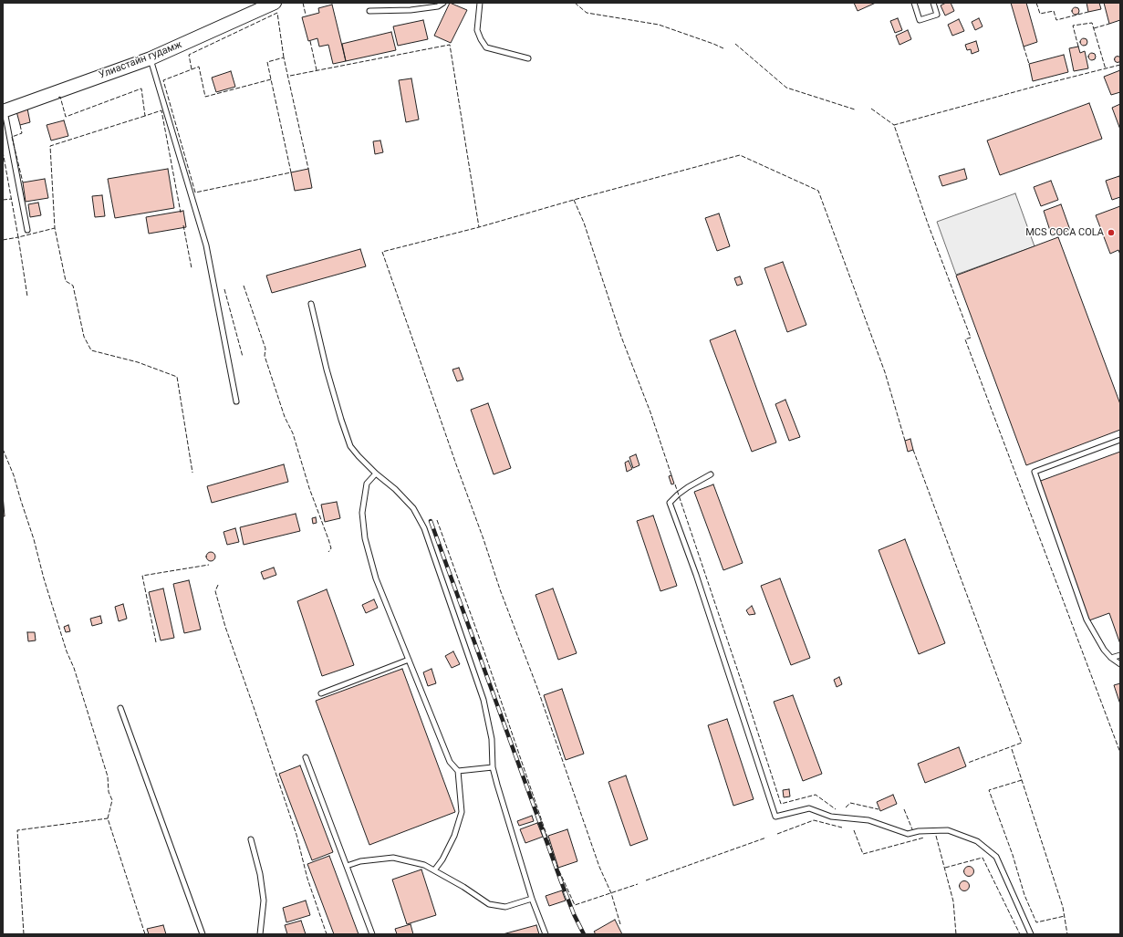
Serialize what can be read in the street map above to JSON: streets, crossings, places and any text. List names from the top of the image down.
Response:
{
  "streets": {
    "main road": ["Улиастайн гудамж"]
  },
  "places": ["MCS COCA COLA"]
}
